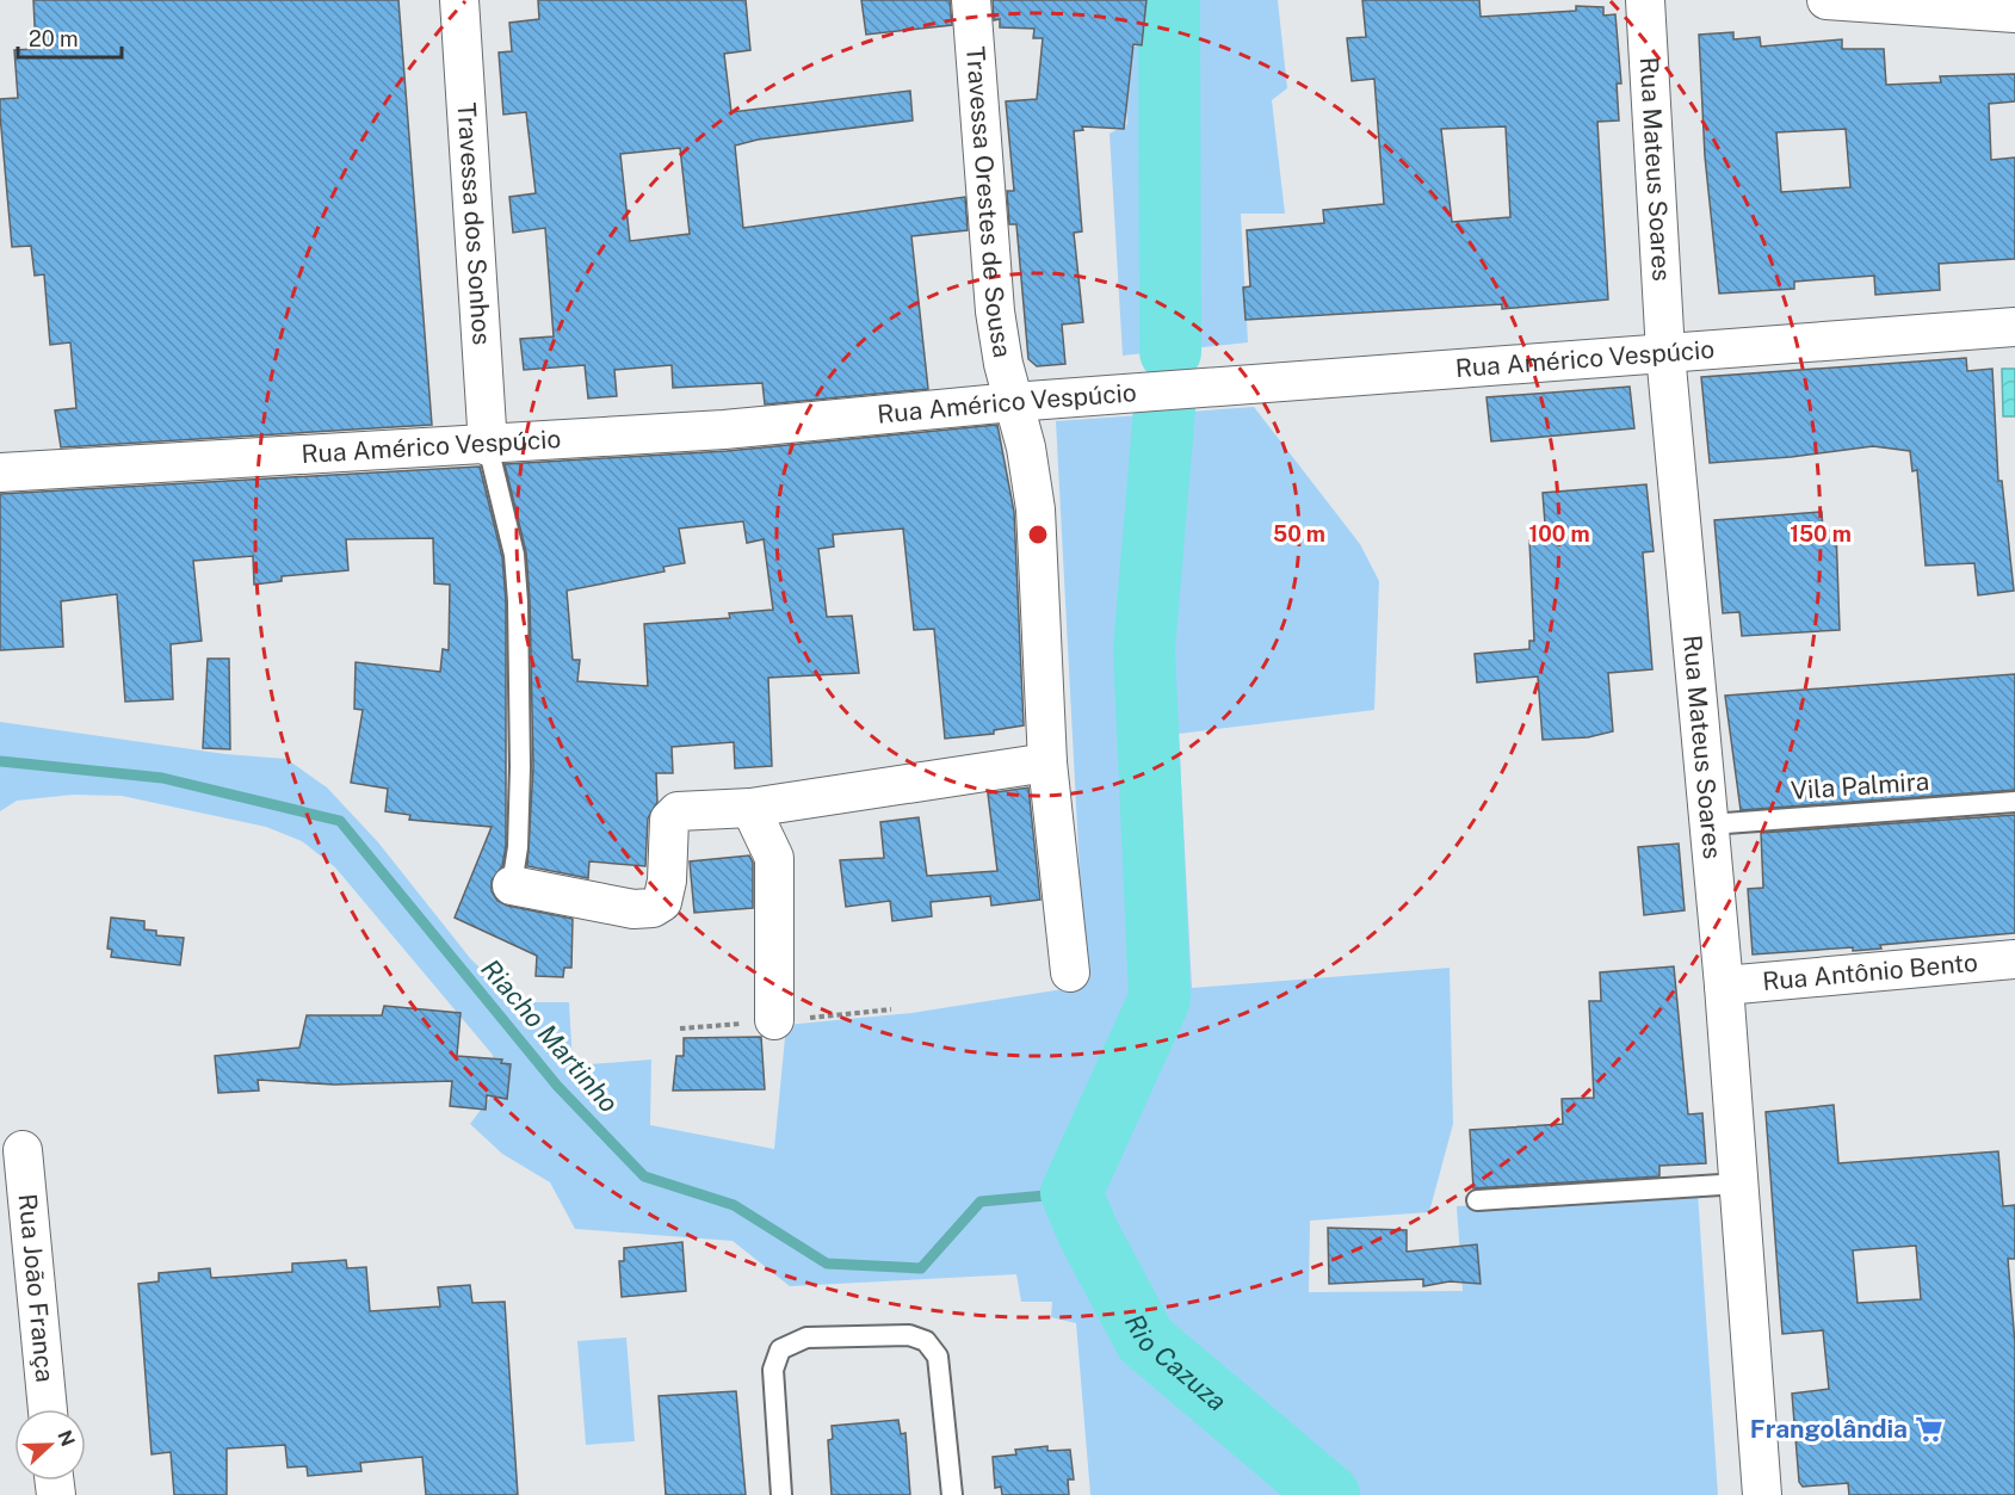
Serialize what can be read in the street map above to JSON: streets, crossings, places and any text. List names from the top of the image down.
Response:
{
  "streets": {
    "street": [
      "Rua Mateus Soares",
      "Travessa Orestes de Sousa",
      "Travessa dos Sonhos",
      "Rua Américo Vespúcio",
      "Rua Antônio Bento",
      "Rua João França"
    ],
    "lane": ["Vila Palmira"]
  },
  "crossings": [
    ["Rua Mateus Soares", "Rua Américo Vespúcio"],
    ["Rua Mateus Soares", "Vila Palmira"],
    ["Rua Mateus Soares", "Rua Antônio Bento"],
    ["Travessa Orestes de Sousa", "Rua Américo Vespúcio"],
    ["Travessa dos Sonhos", "Rua Américo Vespúcio"]
  ],
  "water": ["Riacho Martinho", "Rio Cazuza"],
  "places": {
    "supermarket": ["Frangolândia"]
  },
  "scale_bar": "20 m",
  "north": "right",
  "rings": ["50 m", "100 m", "150 m"]
}
